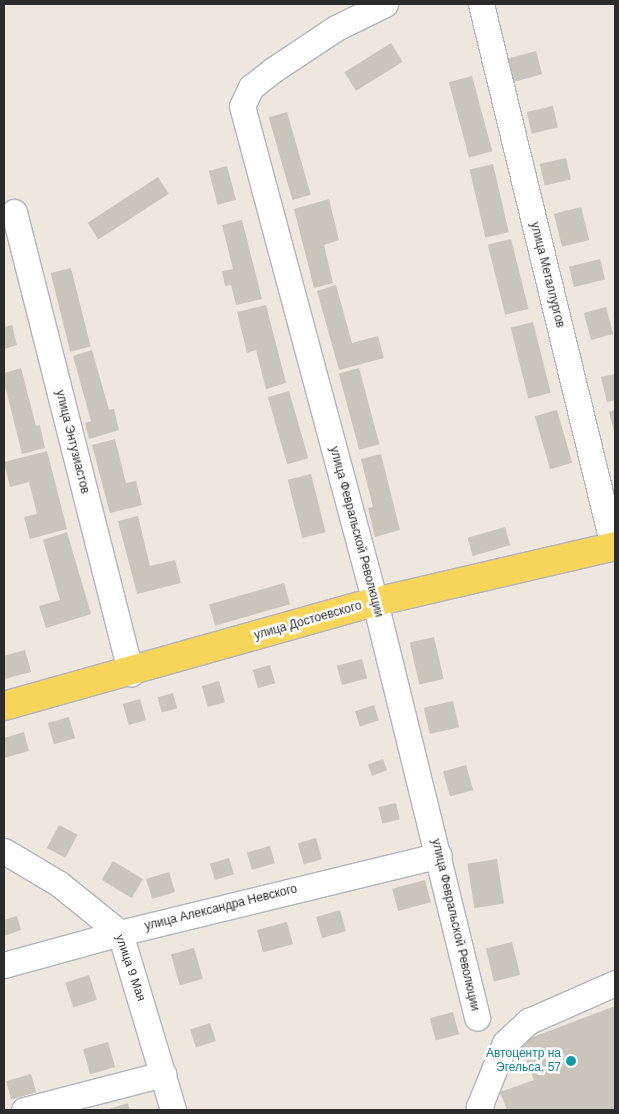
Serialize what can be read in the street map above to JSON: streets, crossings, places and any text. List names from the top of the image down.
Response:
{
  "streets": {
    "main road": ["улица Достоевского"],
    "street": [
      "улица Металлургов",
      "улица Энтузиастов",
      "улица Февральской Революции",
      "улица Александра Невского",
      "улица 9 Мая"
    ]
  },
  "crossings": [
    ["улица Металлургов", "улица Достоевского"],
    ["улица Энтузиастов", "улица Достоевского"],
    ["улица Февральской Революции", "улица Достоевского"],
    ["улица Февральской Революции", "улица Александра Невского"],
    ["улица Александра Невского", "улица 9 Мая"]
  ],
  "places": ["Автоцентр на Эгельса, 57"]
}
